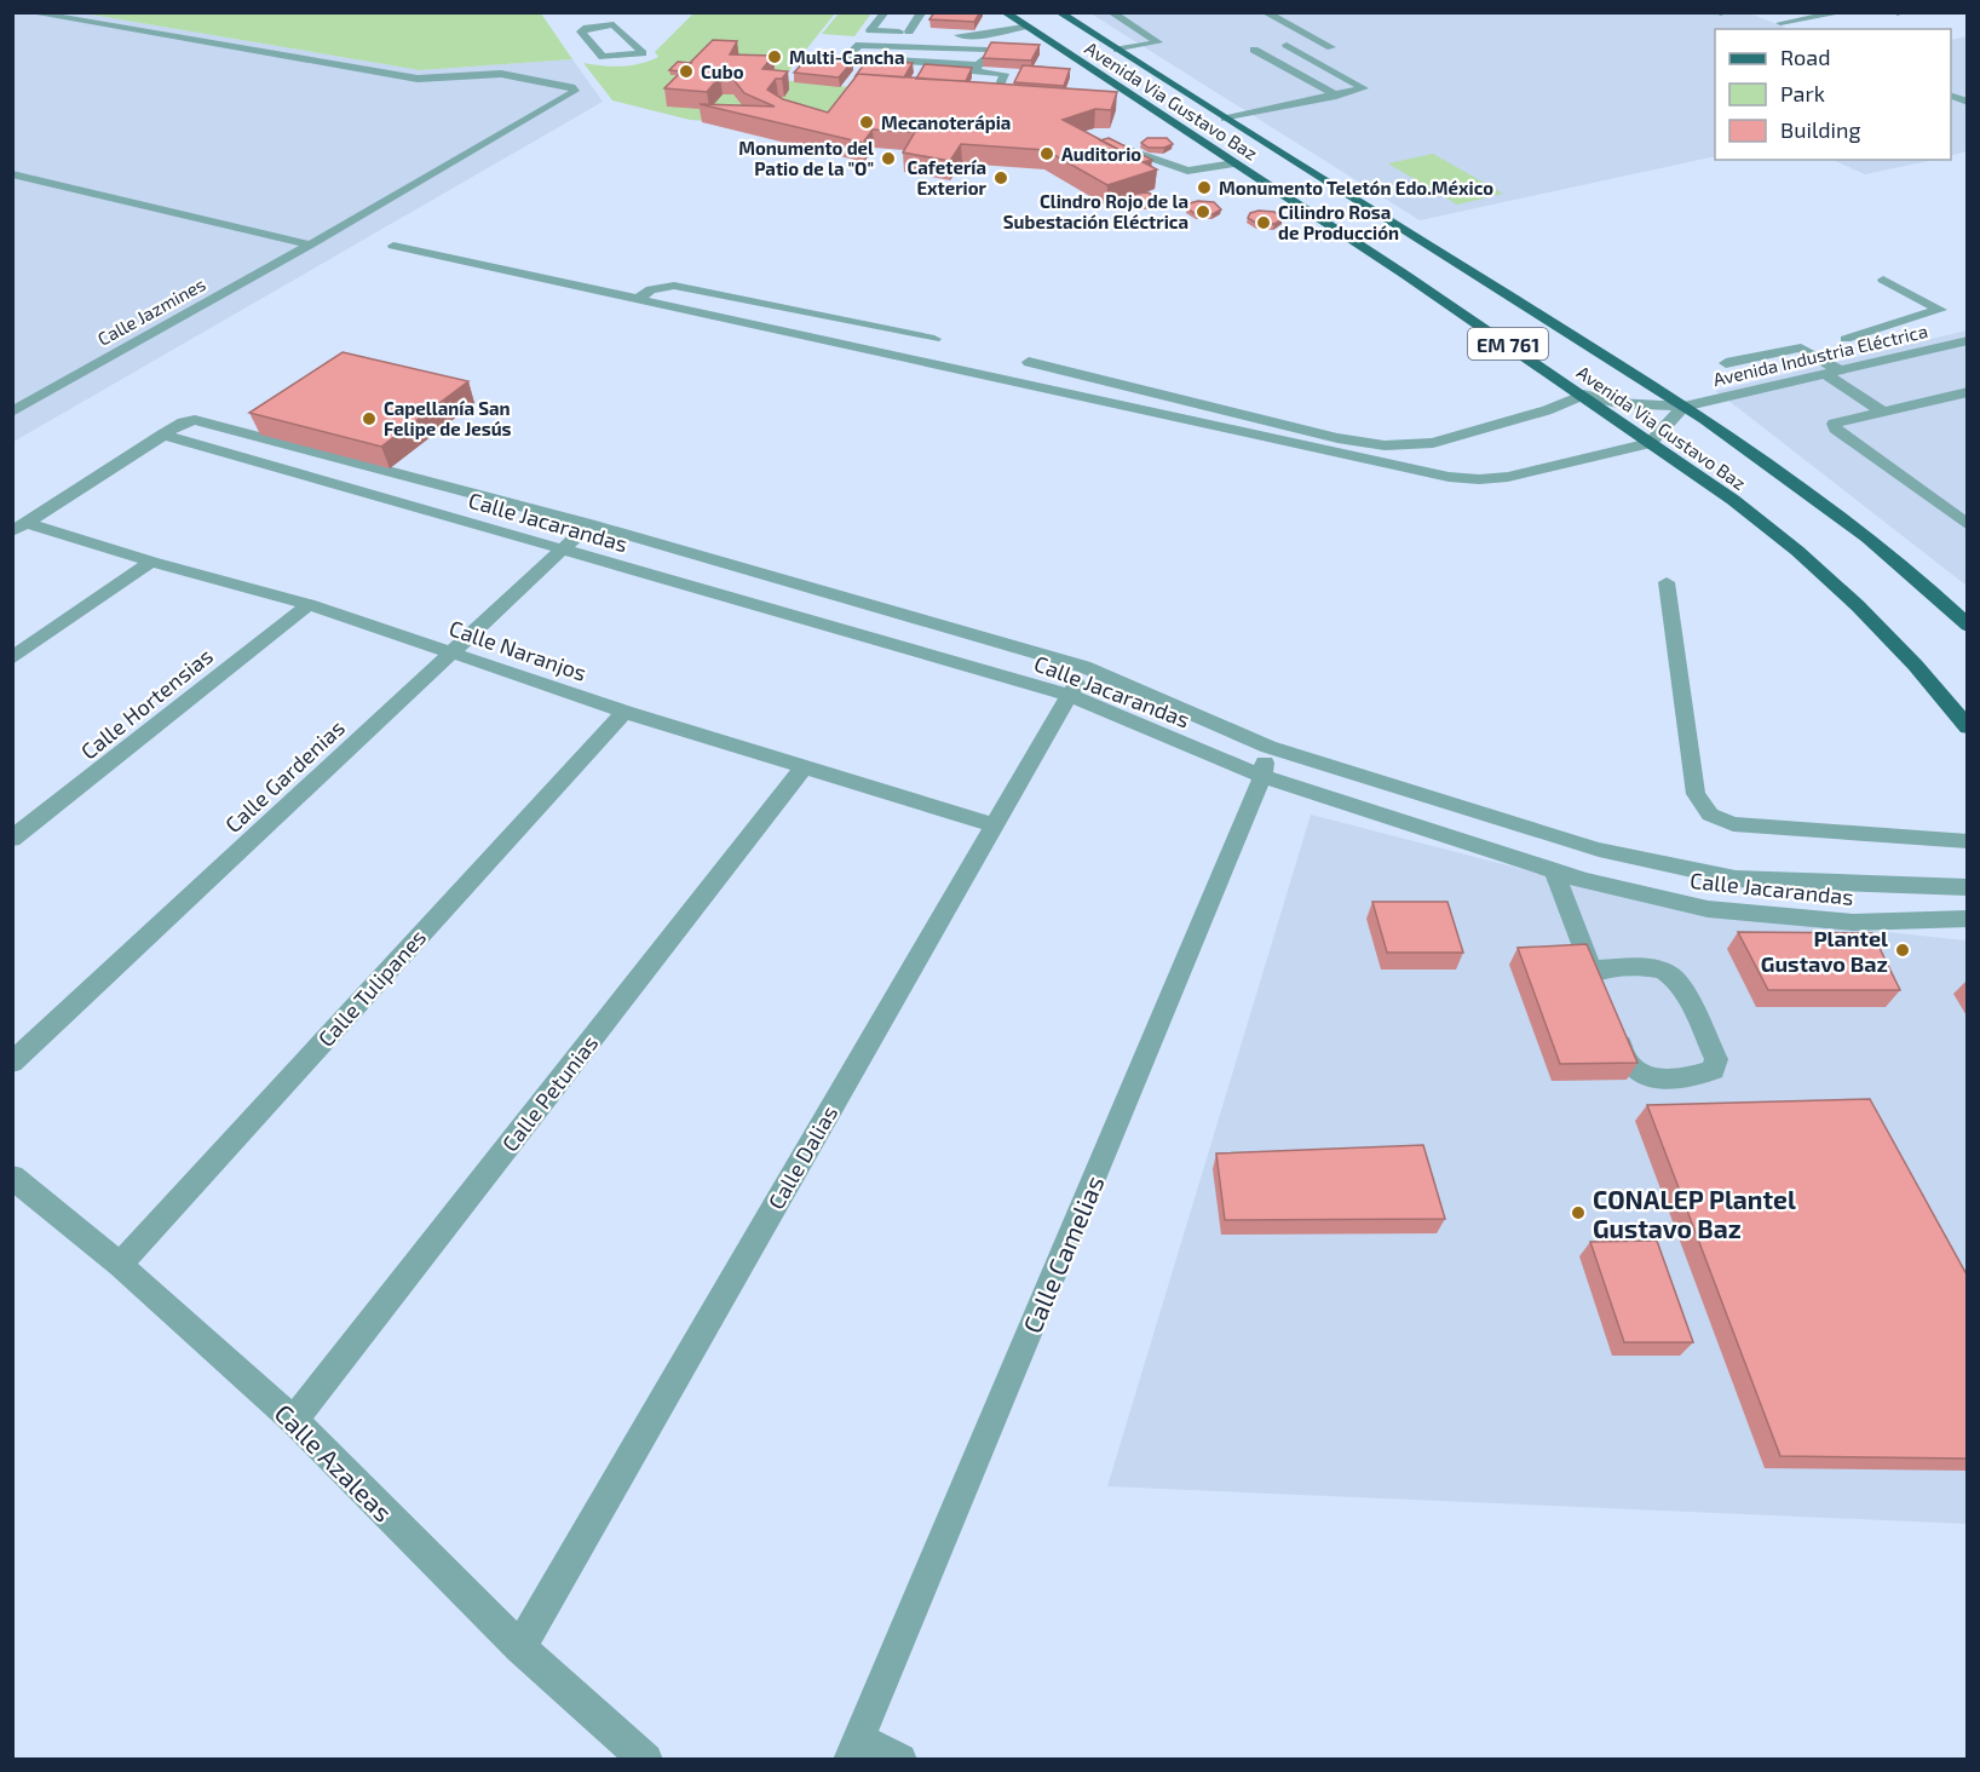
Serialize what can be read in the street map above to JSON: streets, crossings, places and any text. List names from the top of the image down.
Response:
{
  "streets": {
    "main road": ["Avenida Via Gustavo Baz", "EM 761"],
    "street": [
      "Calle Jazmines",
      "Avenida Industria Eléctrica",
      "Calle Jacarandas",
      "Calle Naranjos",
      "Calle Hortensias",
      "Calle Gardenias",
      "Calle Tulipanes",
      "Calle Petunias",
      "Calle Dalias",
      "Calle Camelias",
      "Calle Azaleas"
    ]
  },
  "crossings": [
    ["Avenida Via Gustavo Baz", "Avenida Industria Eléctrica"],
    ["Calle Jacarandas", "Calle Gardenias"],
    ["Calle Jacarandas", "Calle Dalias"],
    ["Calle Jacarandas", "Calle Camelias"],
    ["Calle Naranjos", "Calle Hortensias"],
    ["Calle Naranjos", "Calle Gardenias"],
    ["Calle Naranjos", "Calle Tulipanes"],
    ["Calle Naranjos", "Calle Petunias"],
    ["Calle Naranjos", "Calle Dalias"],
    ["Calle Tulipanes", "Calle Azaleas"],
    ["Calle Petunias", "Calle Azaleas"],
    ["Calle Dalias", "Calle Azaleas"]
  ],
  "places": [
    "Multi-Cancha",
    "Cubo",
    "Mecanoterápia",
    "Auditorio",
    "Monumento del Patio de la \"O\"",
    "Cafetería Exterior",
    "Monumento Teletón Edo.México",
    "Clindro Rojo de la Subestación Eléctrica",
    "Cilindro Rosa de Producción",
    "Capellanía San Felipe de Jesús",
    "Plantel Gustavo Baz",
    "CONALEP Plantel Gustavo Baz"
  ],
  "legend": ["Road", "Park", "Building"]
}
